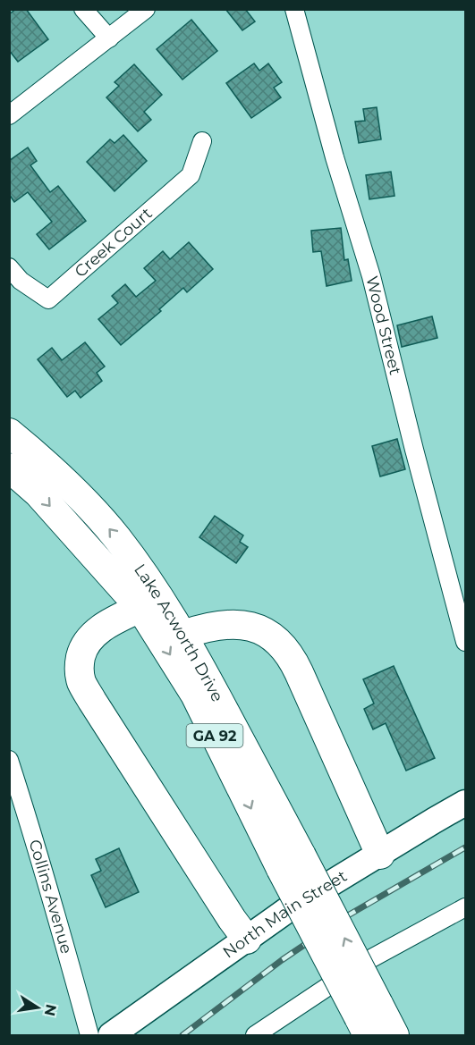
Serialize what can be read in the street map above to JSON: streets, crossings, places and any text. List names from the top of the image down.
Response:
{
  "streets": {
    "main road": ["Lake Acworth Drive", "GA 92", "North Main Street"],
    "street": ["Creek Court", "Wood Street", "Collins Avenue"]
  },
  "north": "right"
}
